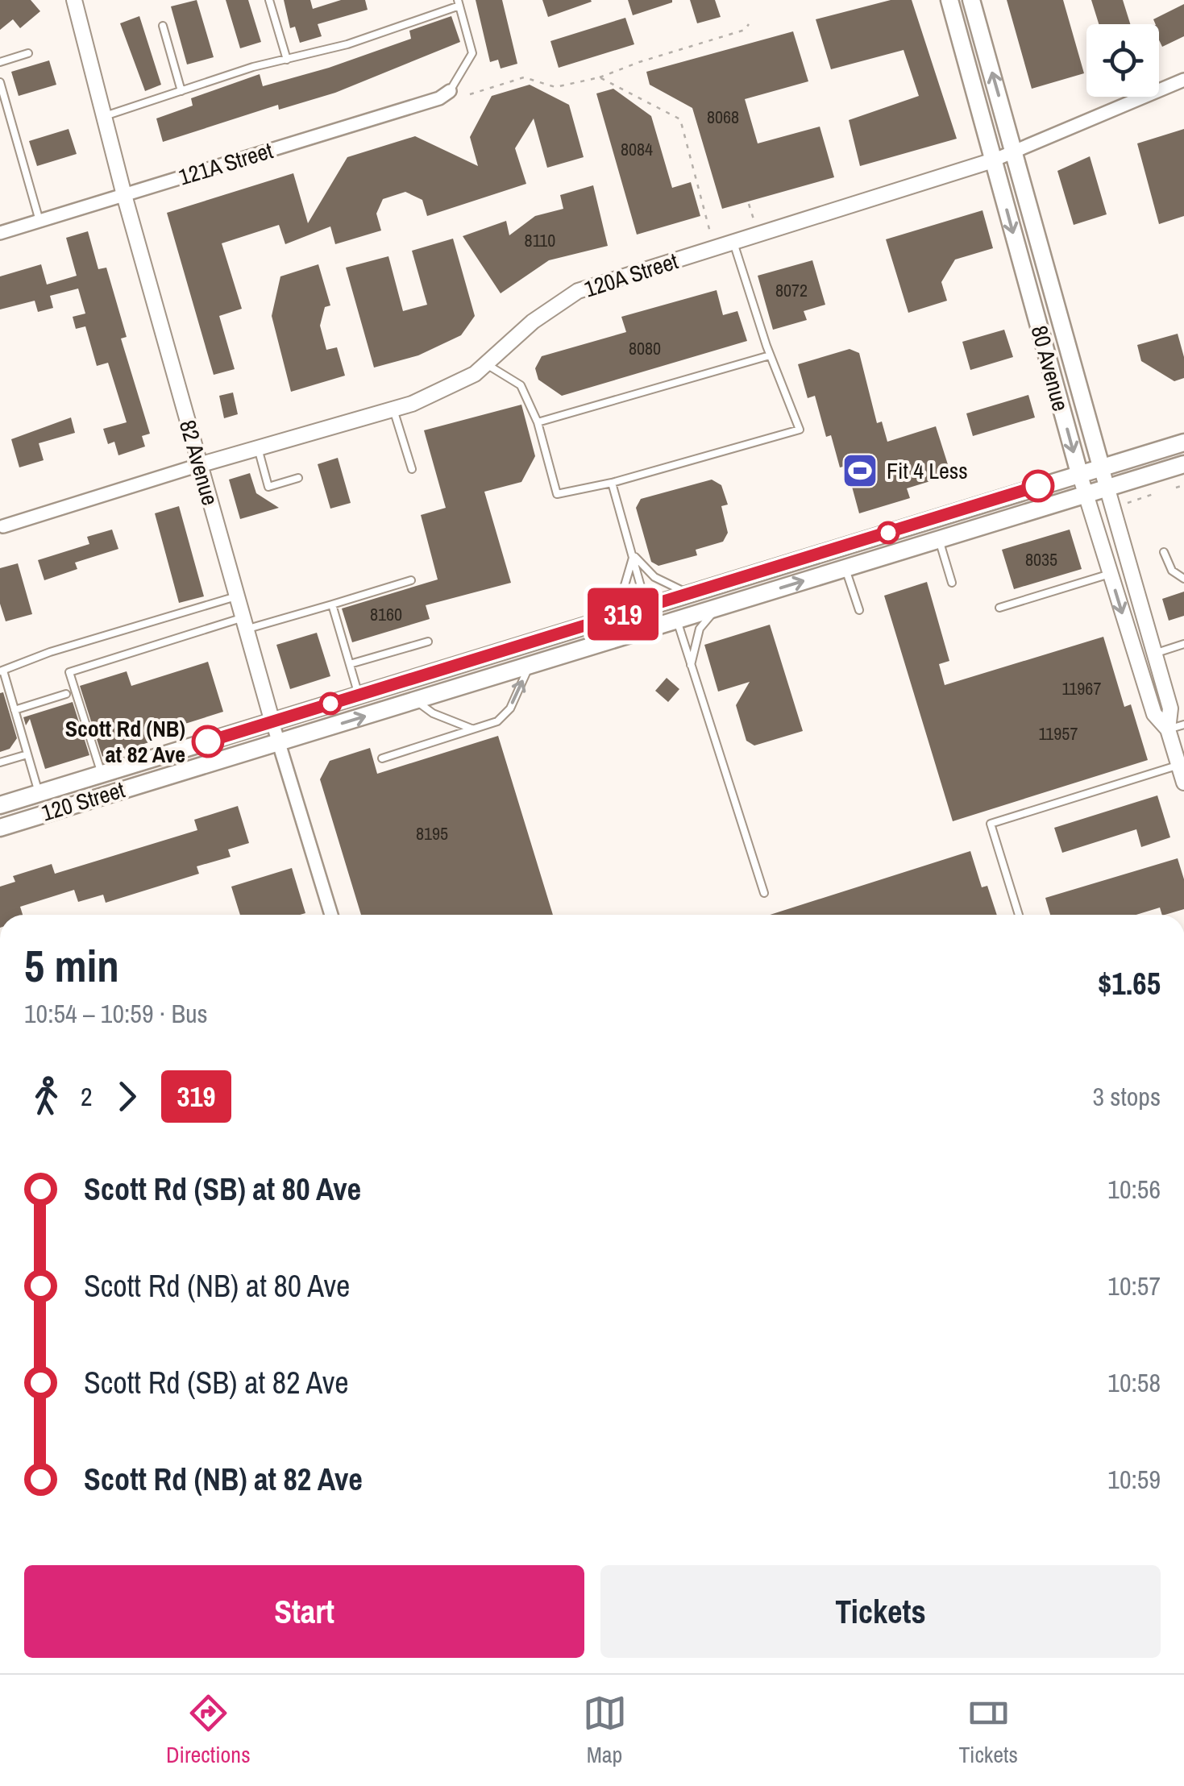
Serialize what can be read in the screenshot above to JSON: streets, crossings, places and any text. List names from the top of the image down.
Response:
{
  "streets": {
    "main road": ["80 Avenue", "120 Street"],
    "street": ["121A Street", "120A Street", "82 Avenue"]
  },
  "crossings": [
    ["121A Street", "82 Avenue"],
    ["120A Street", "80 Avenue"],
    ["120A Street", "82 Avenue"],
    ["80 Avenue", "120 Street"],
    ["82 Avenue", "120 Street"]
  ],
  "places": {
    "sports": ["Fit 4 Less"],
    "other": ["Scott Rd (NB) at 82 Ave"]
  },
  "lines": ["bus line 319"],
  "house_numbers": [
    "8068",
    "8084",
    "8110",
    "8072",
    "8080",
    "8035",
    "8160",
    "11967",
    "11957",
    "8195"
  ],
  "page": {
    "on_map": "319",
    "heading": ["5 min", "10:54 – 10:59 · Bus", "$1.65"],
    "legs": ["2", "319", "3 stops"],
    "list": [
      {
        "name": "Scott Rd (SB) at 80 Ave",
        "value": "10:56"
      },
      {
        "name": "Scott Rd (NB) at 80 Ave",
        "value": "10:57"
      },
      {
        "name": "Scott Rd (SB) at 82 Ave",
        "value": "10:58"
      },
      {
        "name": "Scott Rd (NB) at 82 Ave",
        "value": "10:59"
      }
    ],
    "buttons": ["Start", "Tickets"],
    "tabs": ["Directions", "Map", "Tickets"]
  }
}
